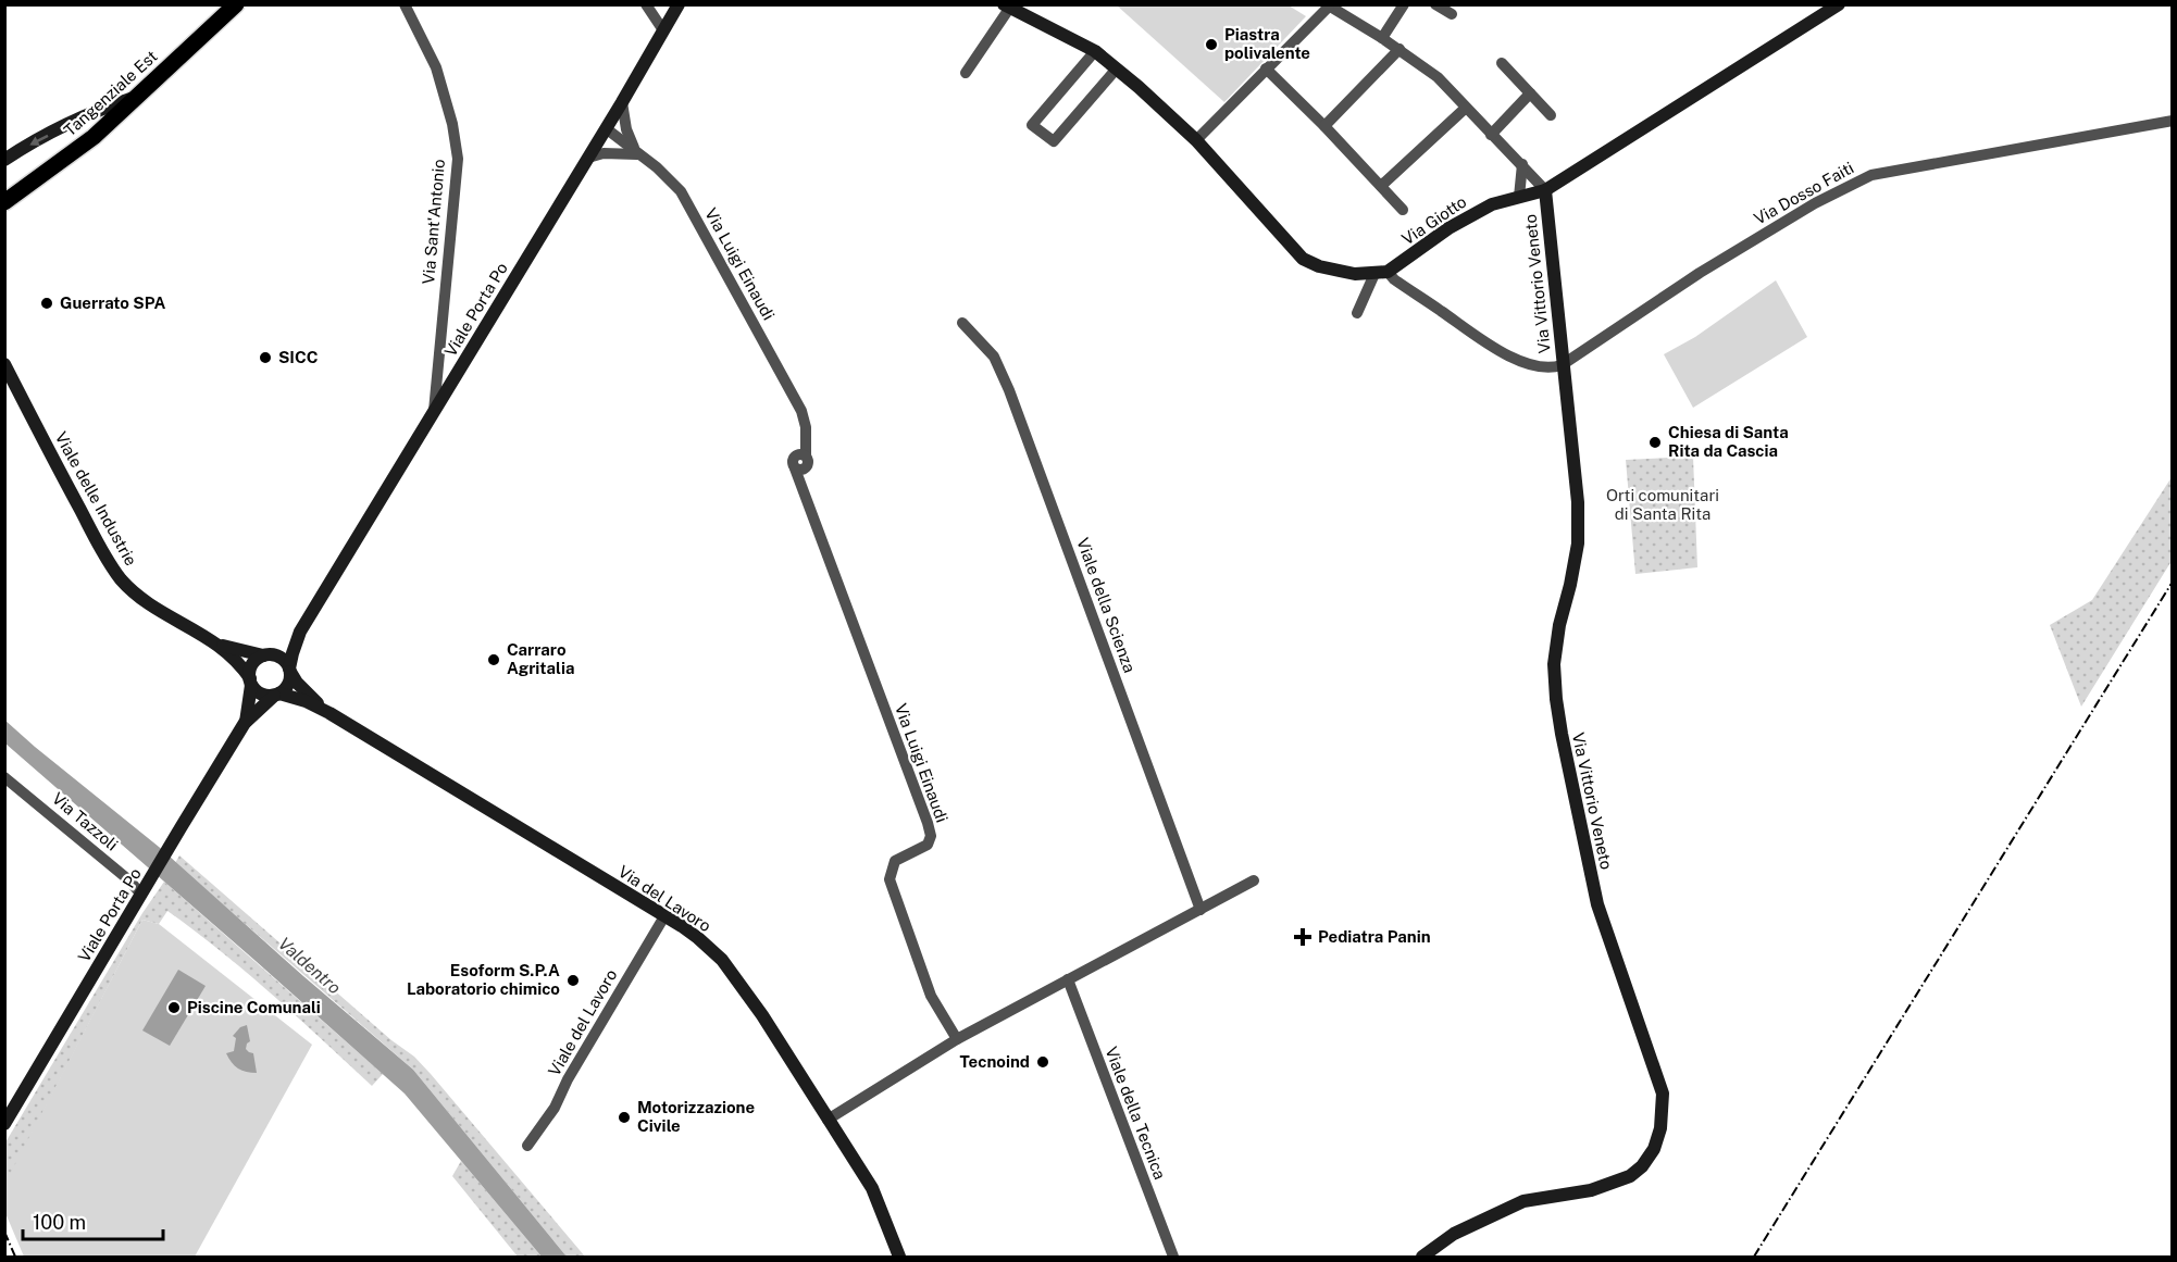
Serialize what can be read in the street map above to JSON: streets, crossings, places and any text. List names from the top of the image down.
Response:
{
  "streets": {
    "main road": [
      "Tangenziale Est",
      "Via Giotto",
      "Via Vittorio Veneto",
      "Viale Porta Po",
      "Viale delle Industrie",
      "Via del Lavoro"
    ],
    "street": [
      "Via Dosso Faiti",
      "Via Sant'Antonio",
      "Via Luigi Einaudi",
      "Viale della Scienza",
      "Via Tazzoli",
      "Viale del Lavoro",
      "Viale della Tecnica"
    ]
  },
  "crossings": [
    ["Via Dosso Faiti", "Via Vittorio Veneto"],
    ["Via Giotto", "Via Vittorio Veneto"],
    ["Via Sant'Antonio", "Viale Porta Po"],
    ["Via Luigi Einaudi", "Viale Porta Po"],
    ["Viale Porta Po", "Viale delle Industrie"],
    ["Viale Porta Po", "Via Tazzoli"],
    ["Via del Lavoro", "Viale del Lavoro"]
  ],
  "water": ["Valdentro"],
  "parks": ["Orti comunitari di Santa Rita"],
  "places": {
    "other": [
      "Piastra polivalente",
      "Guerrato SPA",
      "SICC",
      "Chiesa di Santa Rita da Cascia",
      "Carraro Agritalia",
      "Esoform S.P.A Laboratorio chimico",
      "Piscine Comunali",
      "Tecnoind",
      "Motorizzazione Civile"
    ],
    "health": ["Pediatra Panin"]
  },
  "scale_bar": "100 m"
}
